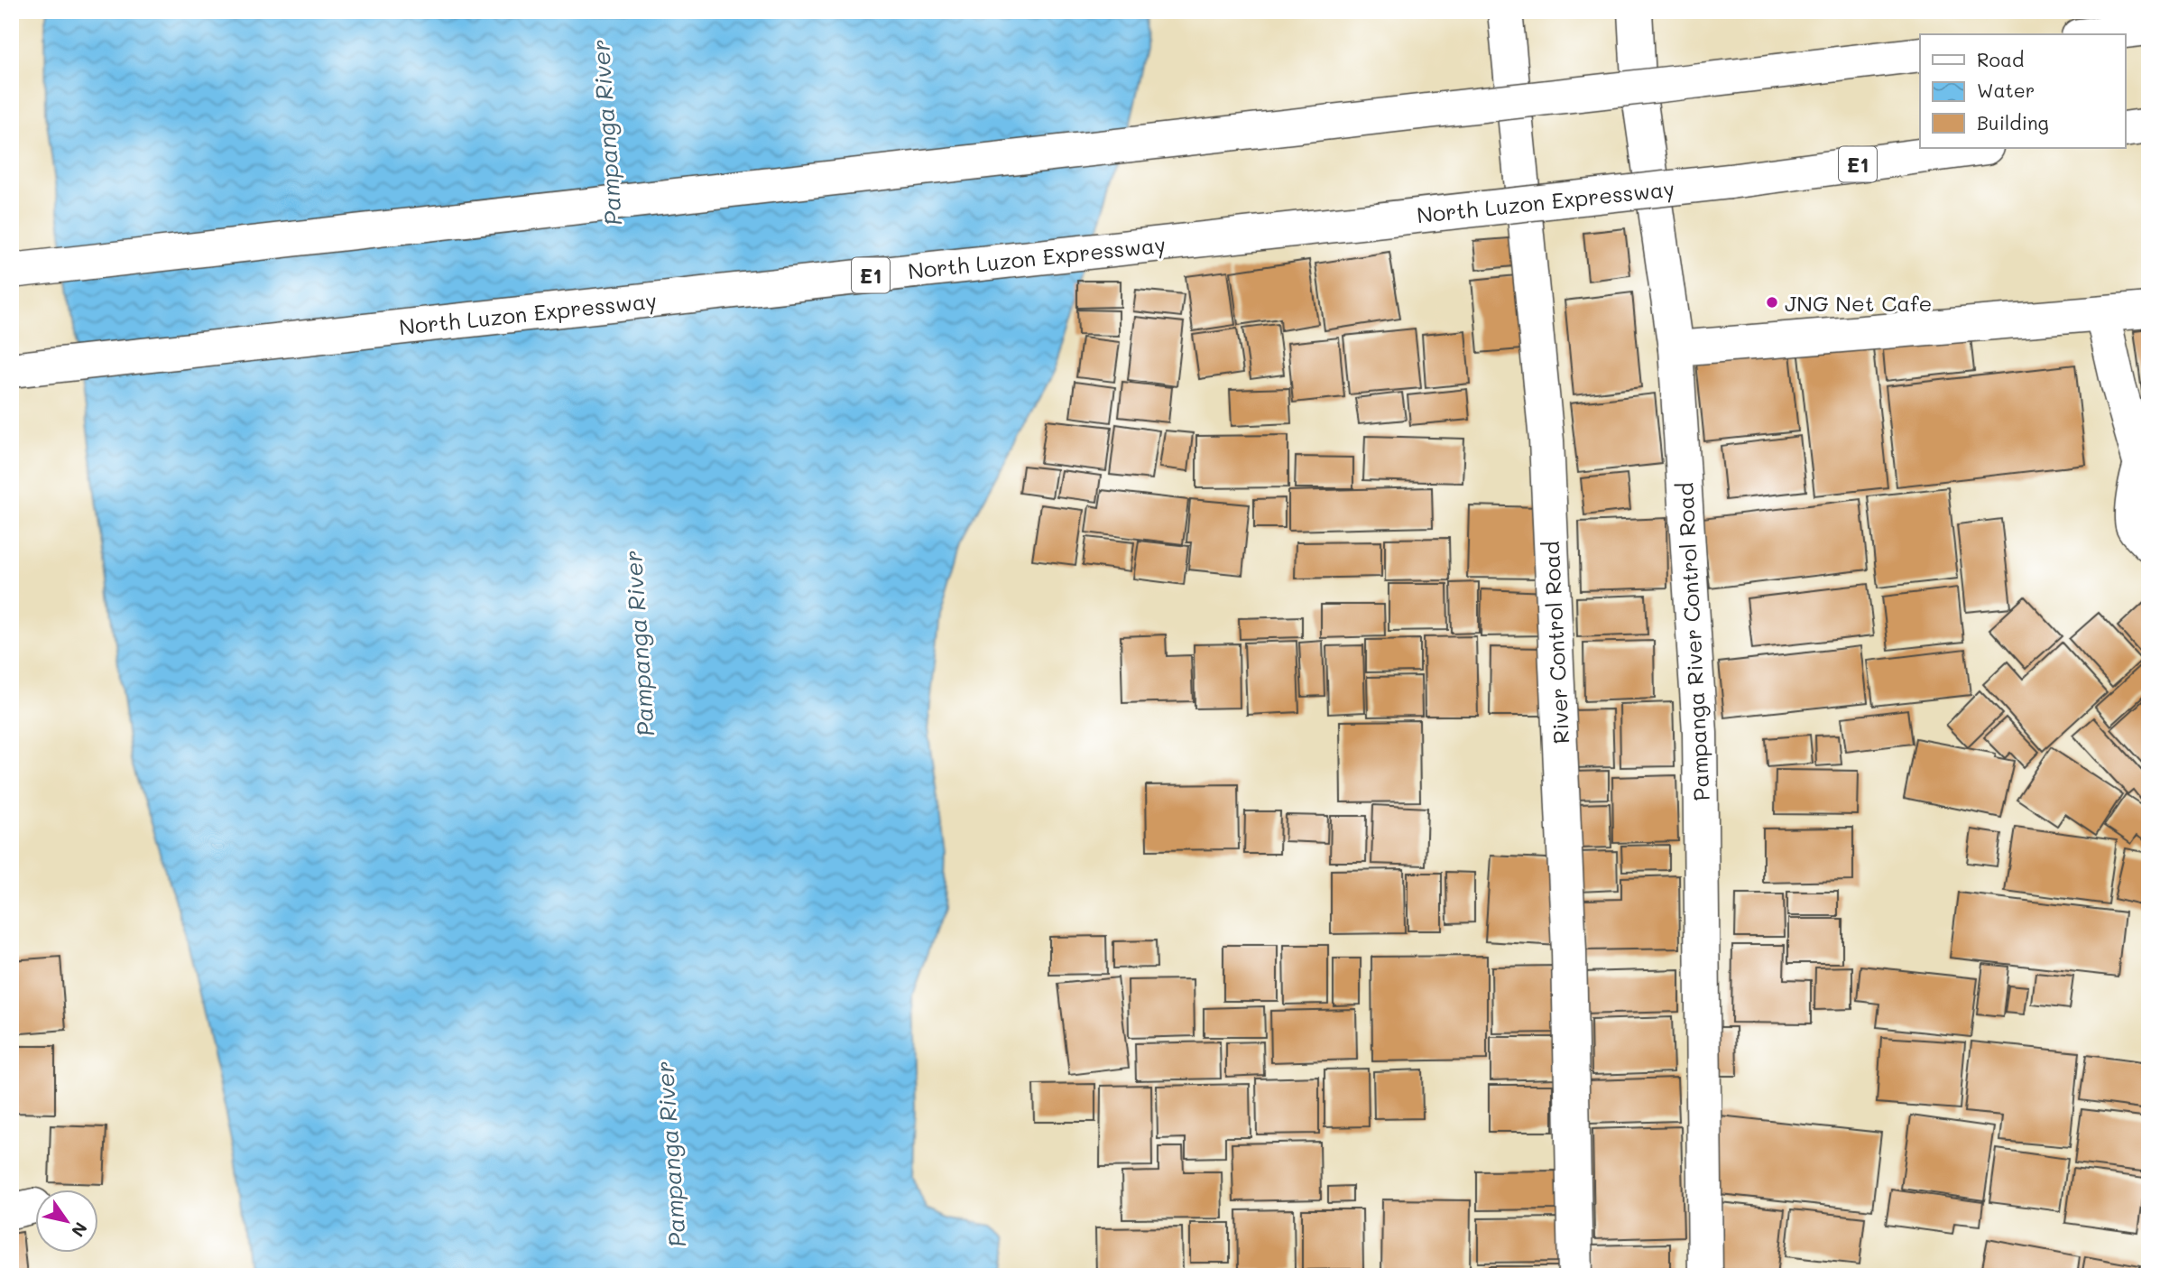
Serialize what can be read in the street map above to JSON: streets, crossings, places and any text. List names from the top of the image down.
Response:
{
  "streets": {
    "main road": [
      "E1",
      "North Luzon Expressway",
      "Pampanga River Control Road",
      "River Control Road"
    ]
  },
  "water": ["Pampanga River"],
  "places": ["JNG Net Cafe"],
  "legend": ["Road", "Water", "Building"],
  "north": "bottom right"
}
